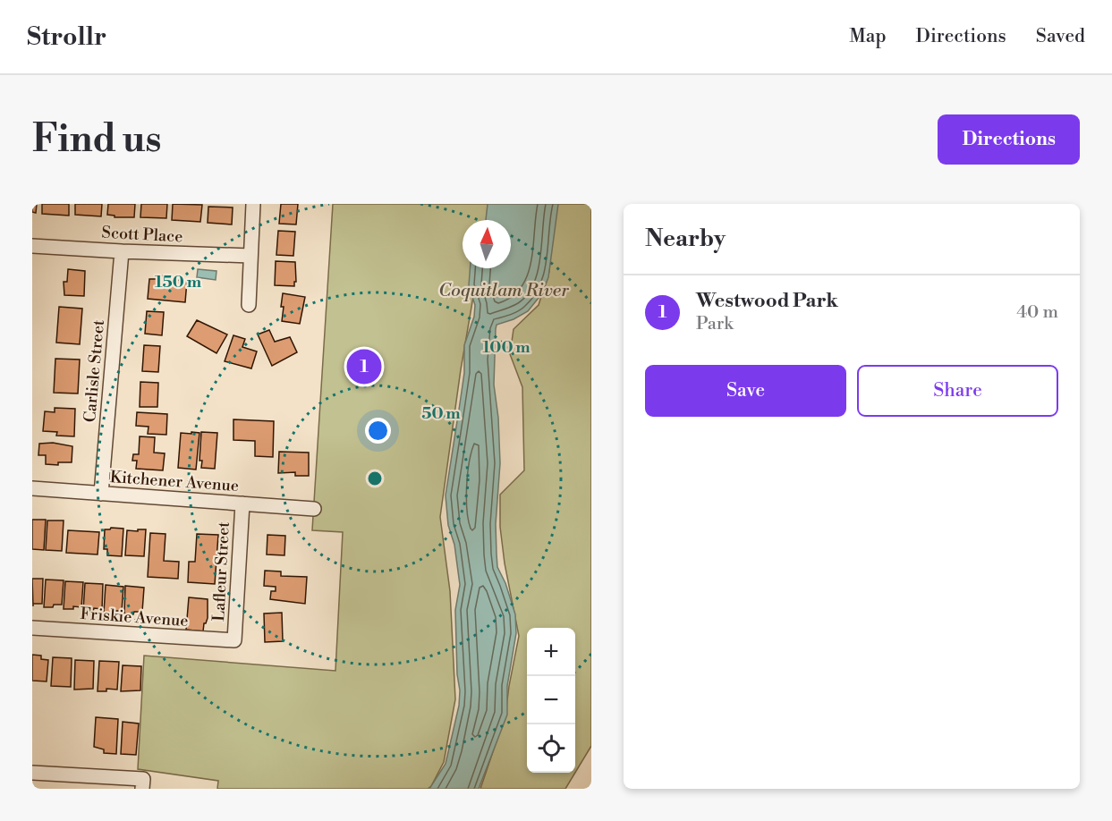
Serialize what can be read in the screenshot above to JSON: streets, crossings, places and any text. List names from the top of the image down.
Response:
{
  "streets": {
    "street": [
      "Scott Place",
      "Carlisle Street",
      "Kitchener Avenue",
      "Lafleur Street",
      "Friskie Avenue"
    ]
  },
  "crossings": [
    ["Scott Place", "Carlisle Street"],
    ["Carlisle Street", "Kitchener Avenue"],
    ["Kitchener Avenue", "Lafleur Street"],
    ["Lafleur Street", "Friskie Avenue"]
  ],
  "water": ["Coquitlam River"],
  "north": "top",
  "page": {
    "header": "Strollr",
    "nav": ["Map", "Directions", "Saved"],
    "buttons": [
      "Directions",
      ["Save", "Share"]
    ],
    "title": "Find us",
    "heading": "Nearby",
    "list": [
      {
        "mark": "1",
        "name": "Westwood Park",
        "note": "Park",
        "value": "40 m"
      }
    ],
    "pins": "1",
    "map_buttons": ["+", "−"]
  },
  "rings": ["150 m", "100 m", "50 m"]
}
